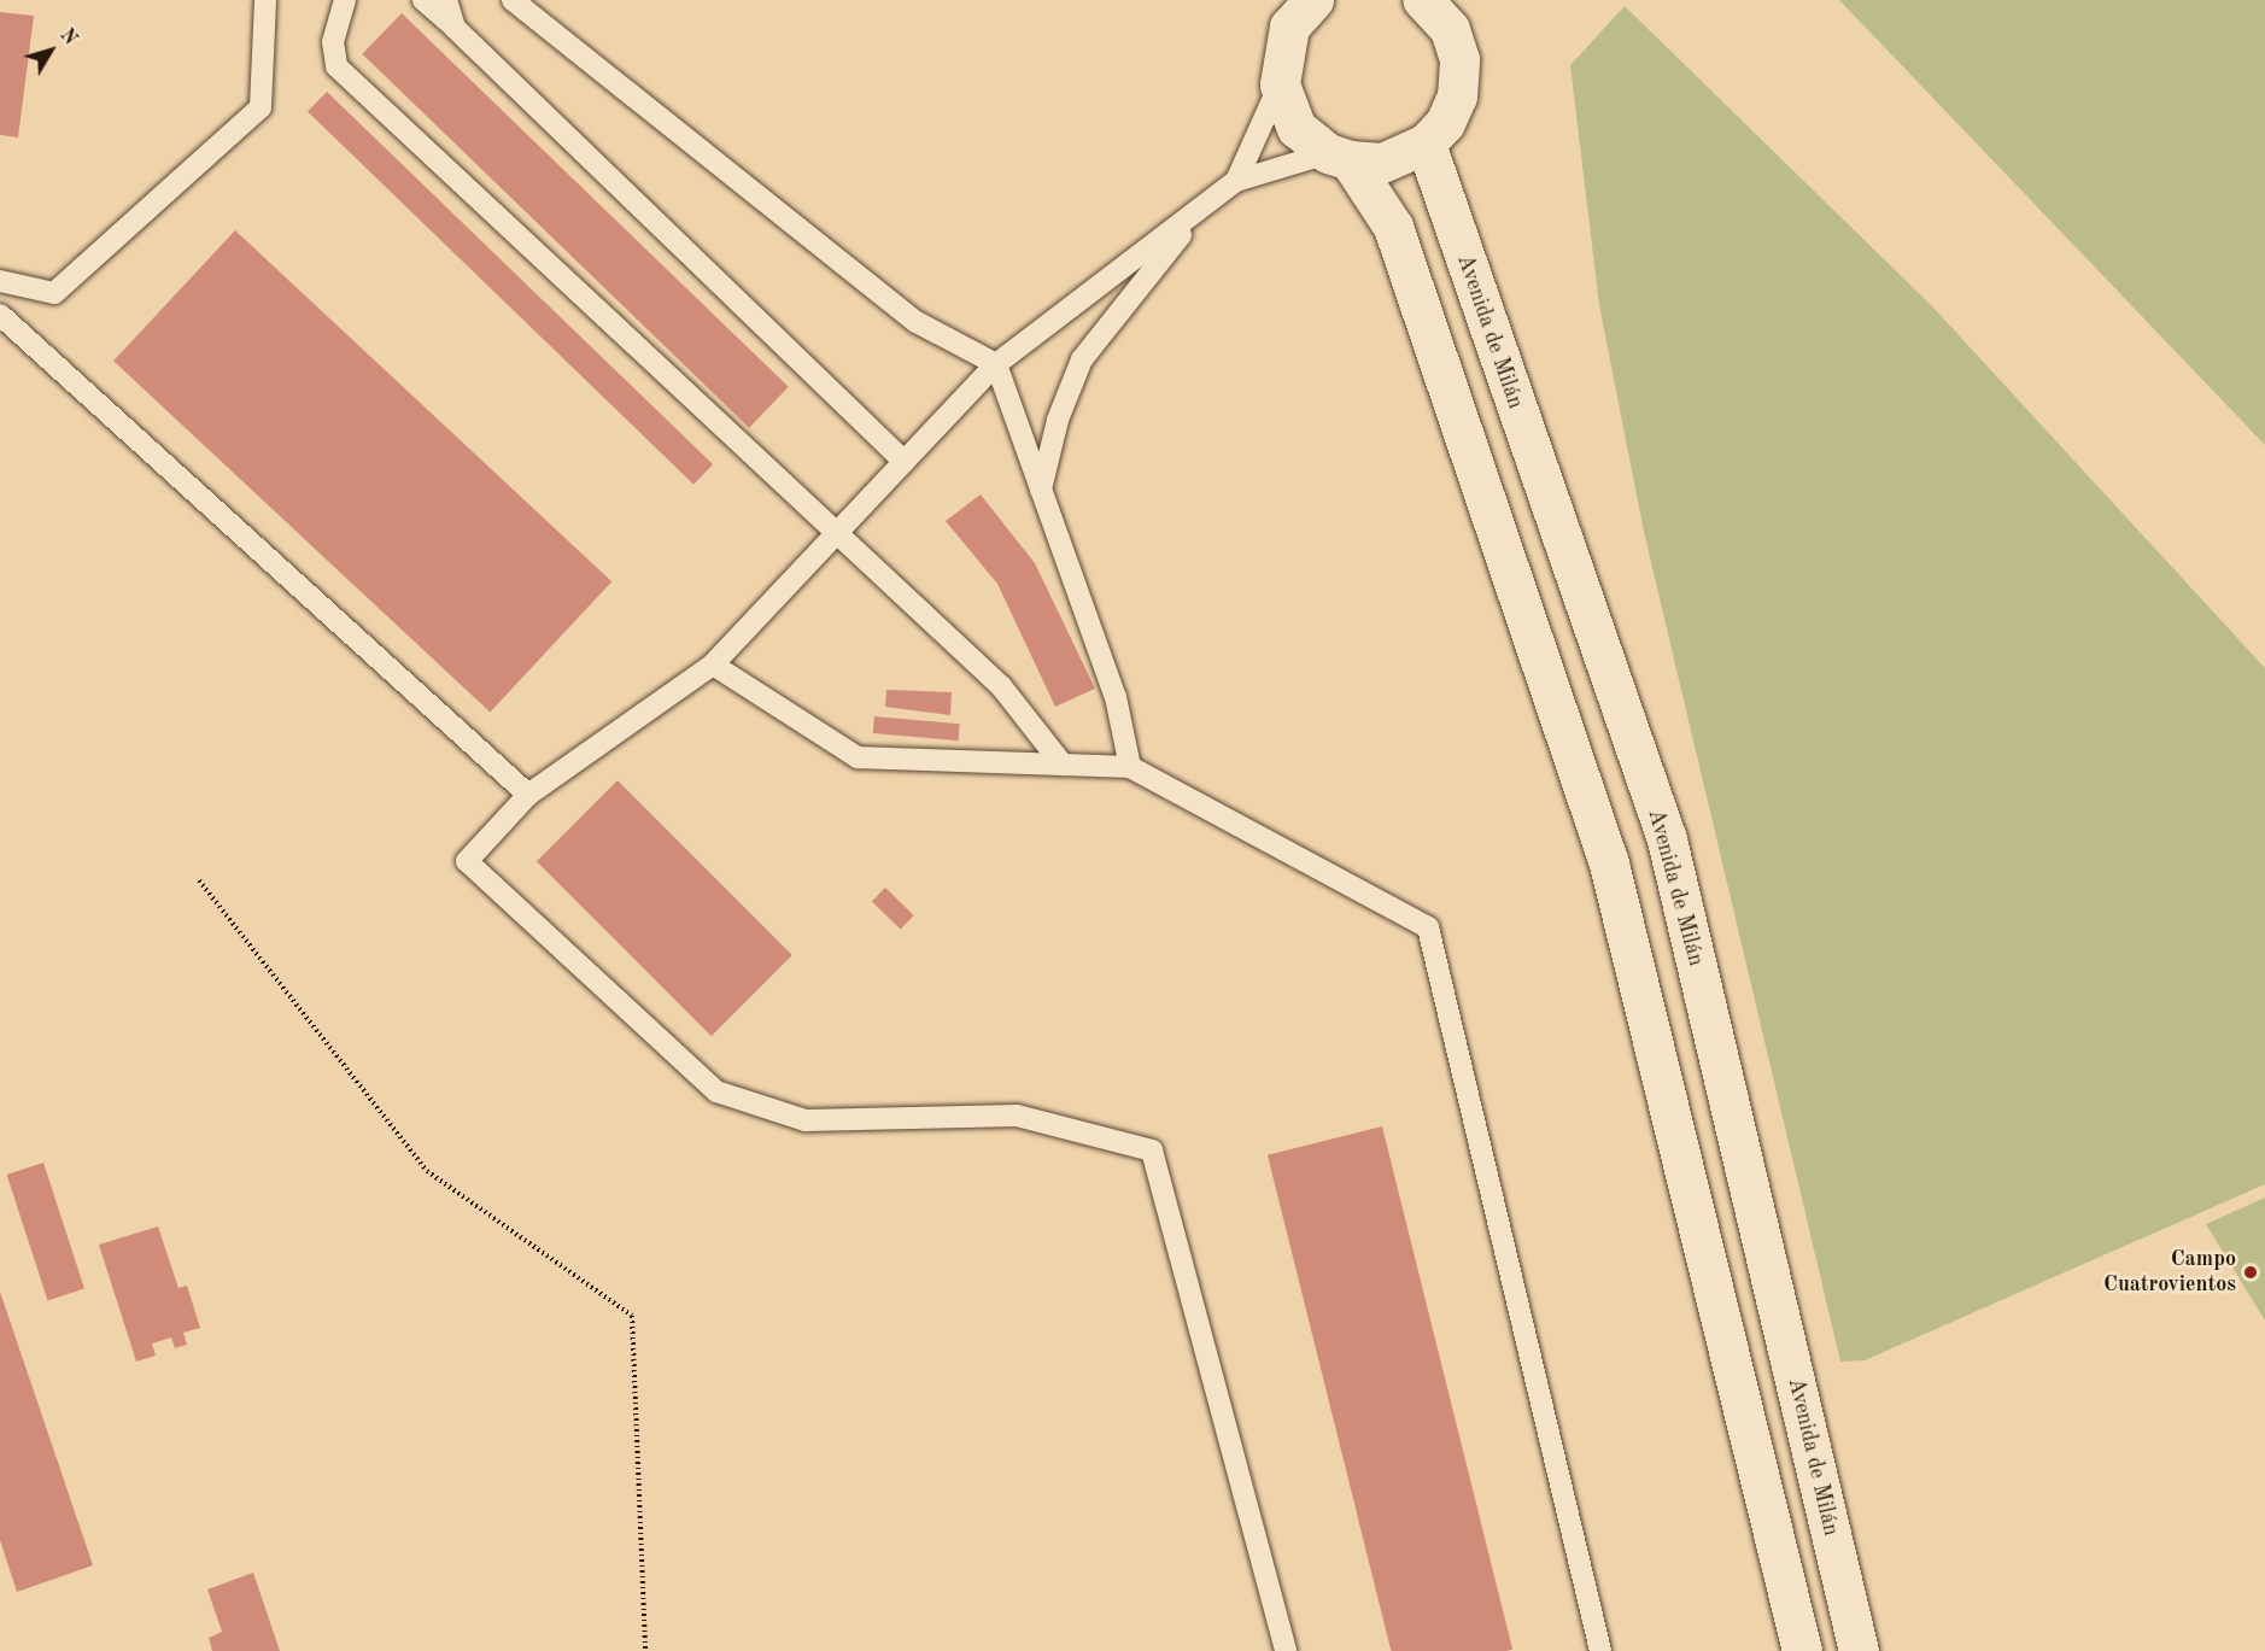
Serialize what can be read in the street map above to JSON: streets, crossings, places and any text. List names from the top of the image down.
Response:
{
  "streets": {
    "street": ["Avenida de Milán"]
  },
  "places": ["Campo Cuatrovientos"],
  "north": "top right"
}
